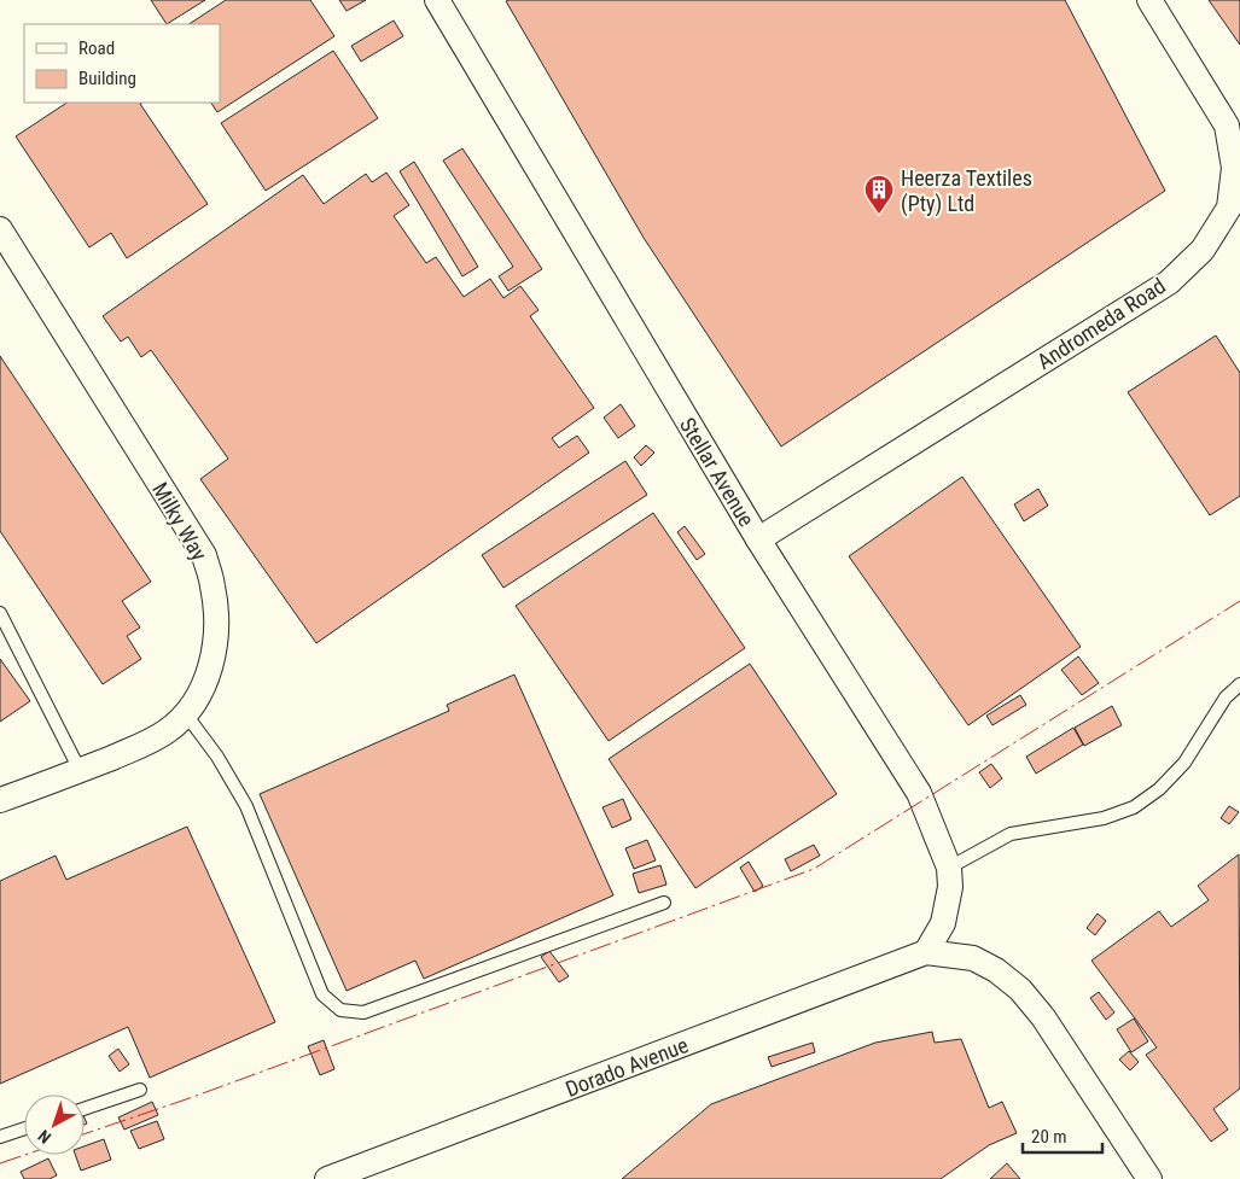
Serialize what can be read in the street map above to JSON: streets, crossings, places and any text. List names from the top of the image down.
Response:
{
  "streets": {
    "street": [
      "Andromeda Road",
      "Stellar Avenue",
      "Milky Way",
      "Dorado Avenue"
    ]
  },
  "crossings": [
    ["Andromeda Road", "Stellar Avenue"],
    ["Stellar Avenue", "Dorado Avenue"]
  ],
  "places": {
    "building": ["Heerza Textiles (Pty) Ltd"]
  },
  "legend": ["Road", "Building"],
  "scale_bar": "20 m",
  "north": "bottom left"
}
